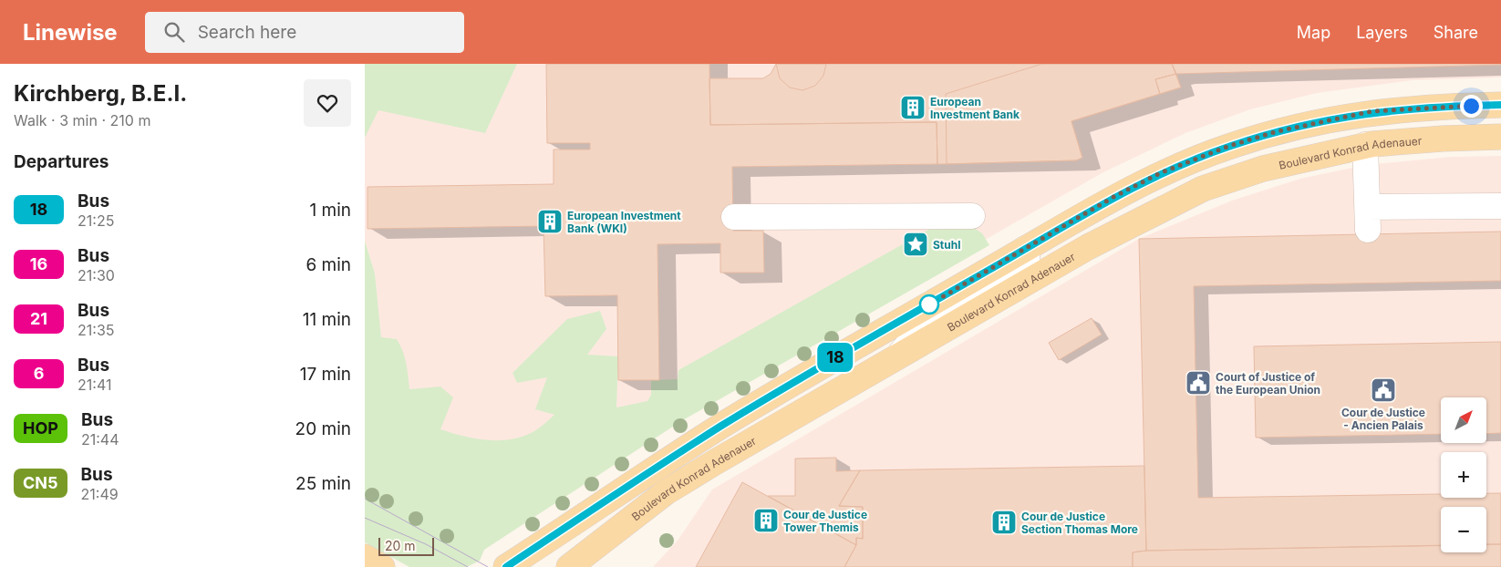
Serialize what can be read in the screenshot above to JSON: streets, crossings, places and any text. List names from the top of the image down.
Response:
{
  "streets": {
    "main road": ["Boulevard Konrad Adenauer"]
  },
  "places": {
    "building": [
      "European Investment Bank",
      "European Investment Bank (WKI)",
      "Cour de Justice Tower Themis",
      "Cour de Justice Section Thomas More"
    ],
    "place": ["Stuhl"],
    "public building": ["Court of Justice of the European Union", "Cour de Justice - Ancien Palais"]
  },
  "lines": ["bus line 18"],
  "scale_bar": "20 m",
  "north": "top right",
  "page": {
    "header": "Linewise",
    "search": "Search here",
    "nav": ["Map", "Layers", "Share"],
    "heading": [
      ["Kirchberg, B.E.I.", "Walk · 3 min · 210 m"],
      "Departures"
    ],
    "on_map": "18",
    "list": [
      {
        "mark": "18",
        "name": "Bus",
        "note": "21:25",
        "value": "1 min"
      },
      {
        "mark": "16",
        "name": "Bus",
        "note": "21:30",
        "value": "6 min"
      },
      {
        "mark": "21",
        "name": "Bus",
        "note": "21:35",
        "value": "11 min"
      },
      {
        "mark": "6",
        "name": "Bus",
        "note": "21:41",
        "value": "17 min"
      },
      {
        "mark": "HOP",
        "name": "Bus",
        "note": "21:44",
        "value": "20 min"
      },
      {
        "mark": "CN5",
        "name": "Bus",
        "note": "21:49",
        "value": "25 min"
      }
    ],
    "map_buttons": ["+", "−"],
    "scale": "20 m"
  }
}
